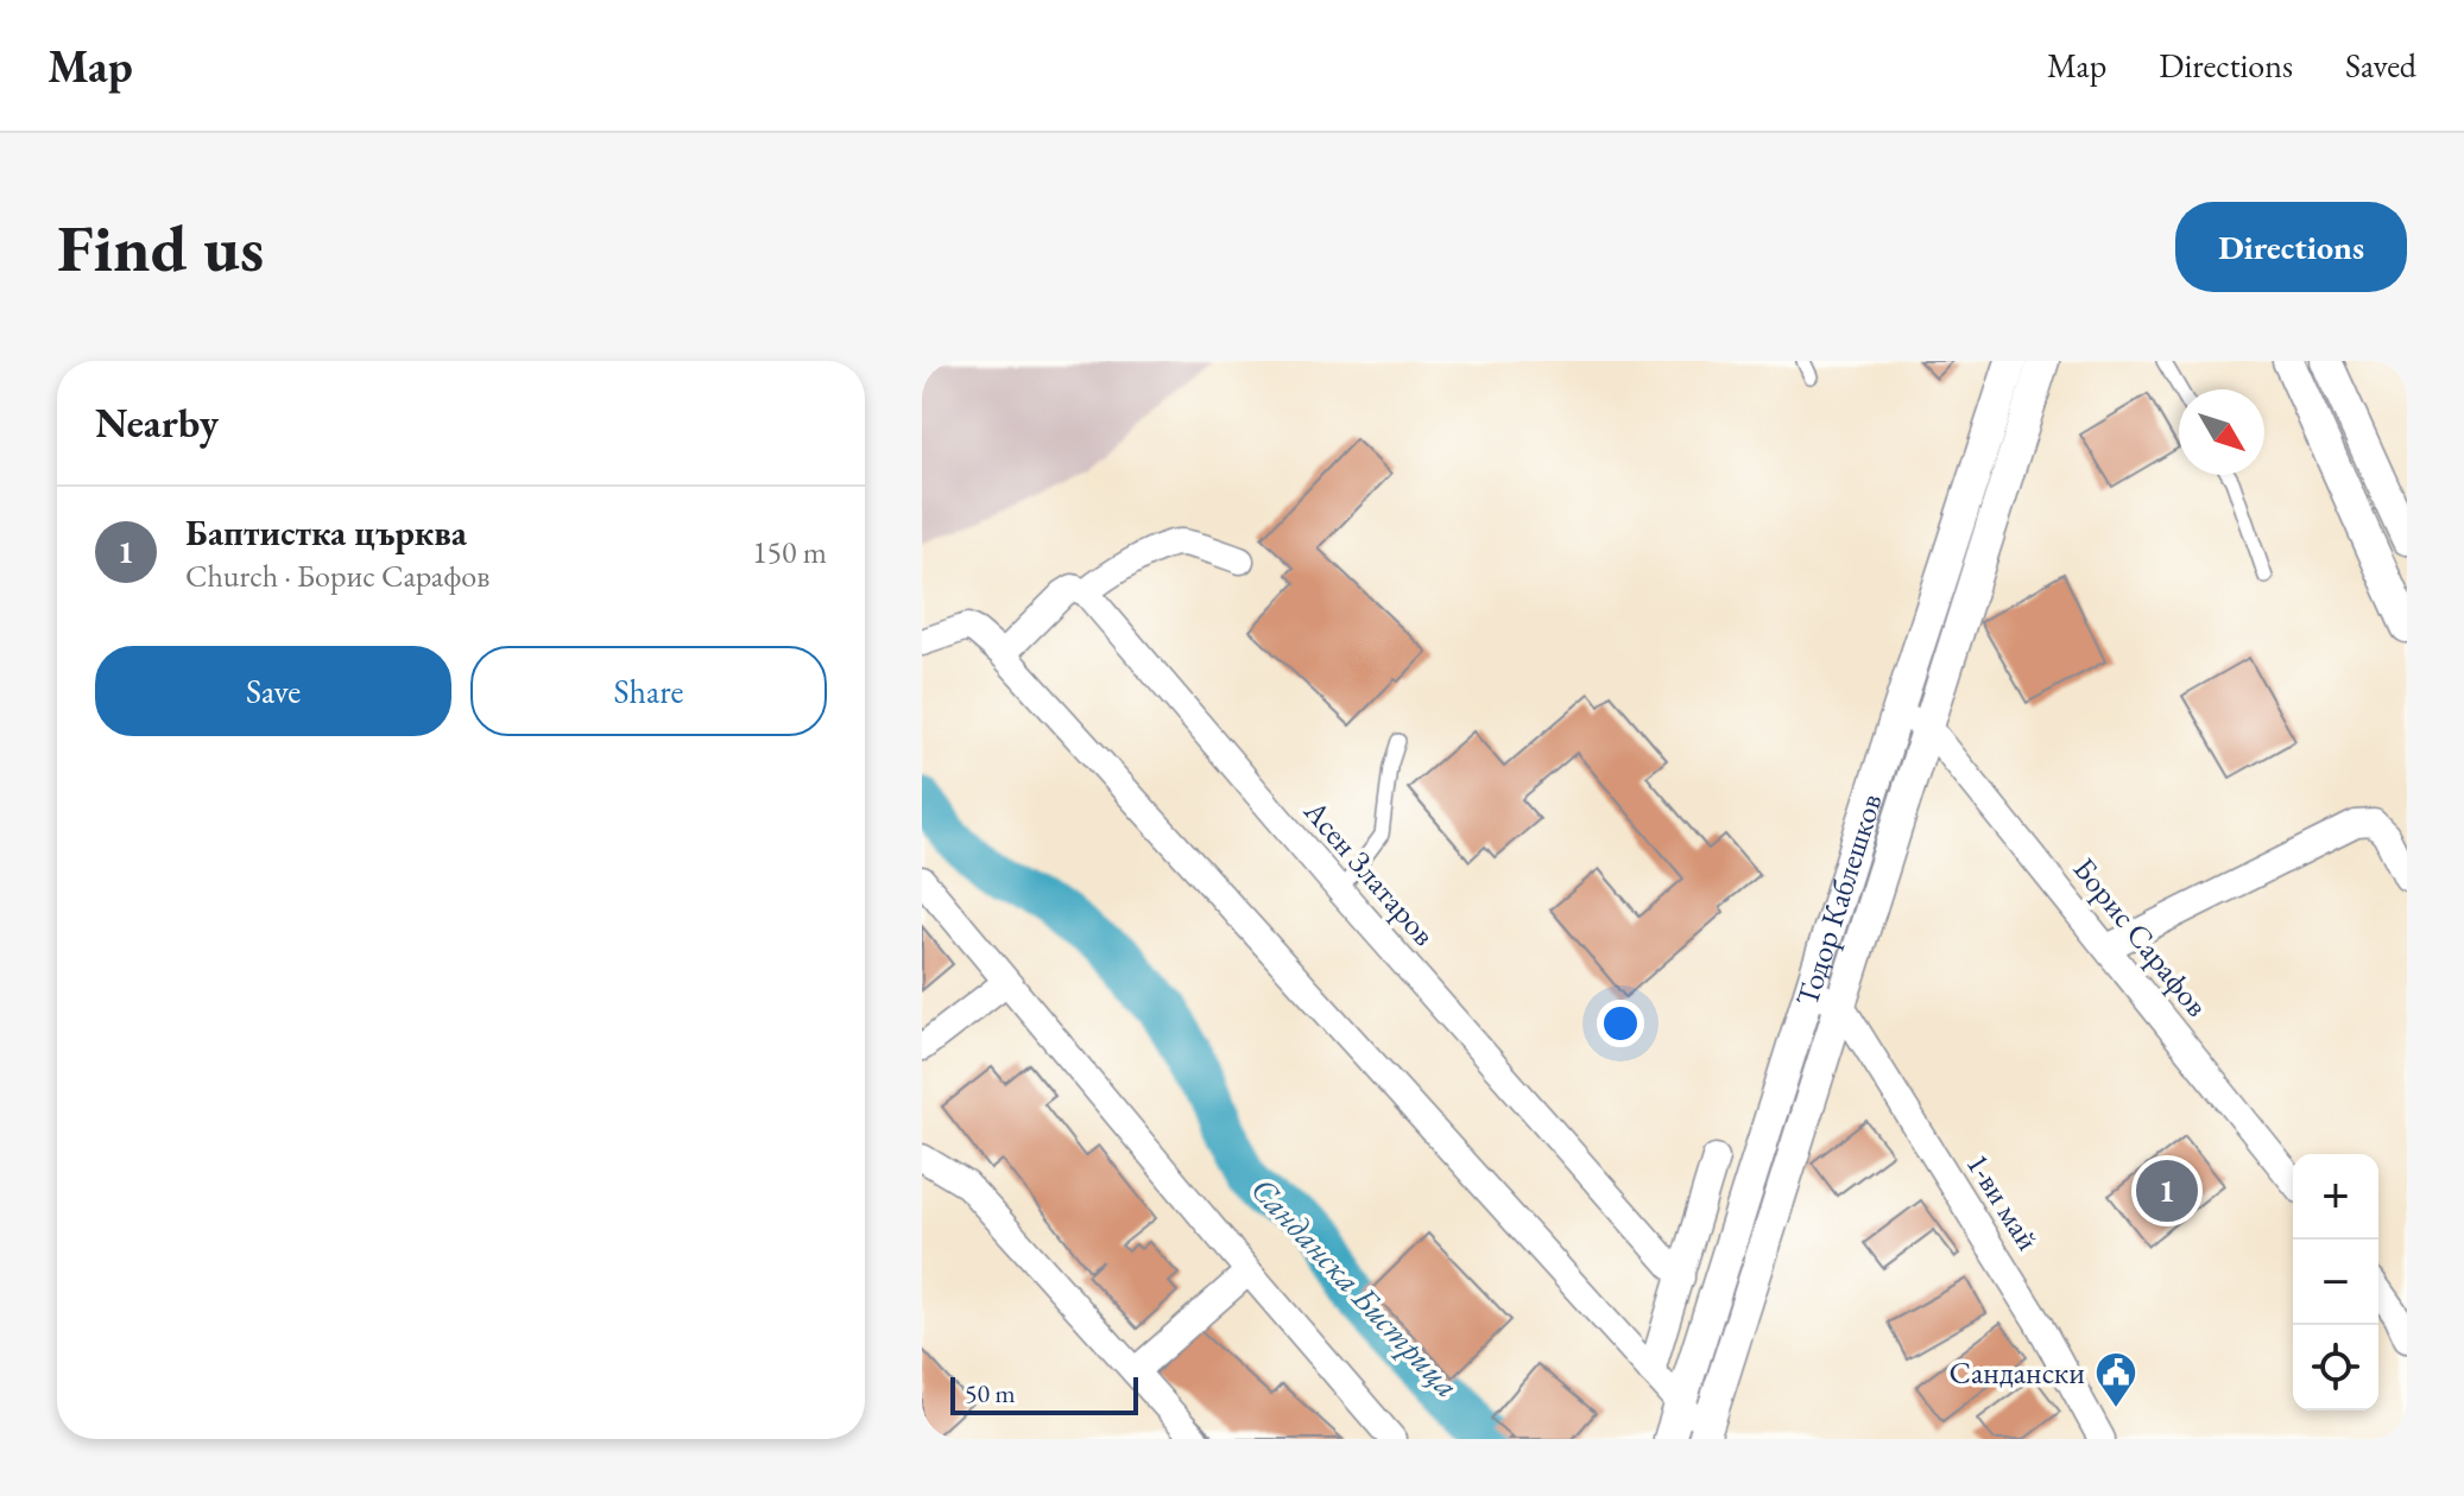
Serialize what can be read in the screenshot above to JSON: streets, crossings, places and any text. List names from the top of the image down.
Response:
{
  "streets": {
    "street": [
      "Асен Златаров",
      "Тодор Каблешков",
      "Борис Сарафов",
      "1-ви май"
    ]
  },
  "crossings": [
    ["Тодор Каблешков", "Борис Сарафов"],
    ["Тодор Каблешков", "1-ви май"]
  ],
  "water": ["Санданска Бистрица"],
  "places": {
    "public building": ["Сандански"]
  },
  "scale_bar": "50 m",
  "north": "bottom right",
  "page": {
    "header": "Map",
    "nav": ["Map", "Directions", "Saved"],
    "buttons": [
      "Directions",
      ["Save", "Share"]
    ],
    "title": "Find us",
    "heading": "Nearby",
    "list": [
      {
        "mark": "1",
        "name": "Баптистка църква",
        "note": "Church · Борис Сарафов",
        "value": "150 m"
      }
    ],
    "map_buttons": ["+", "−"],
    "pins": "1",
    "scale": "50 m"
  }
}
